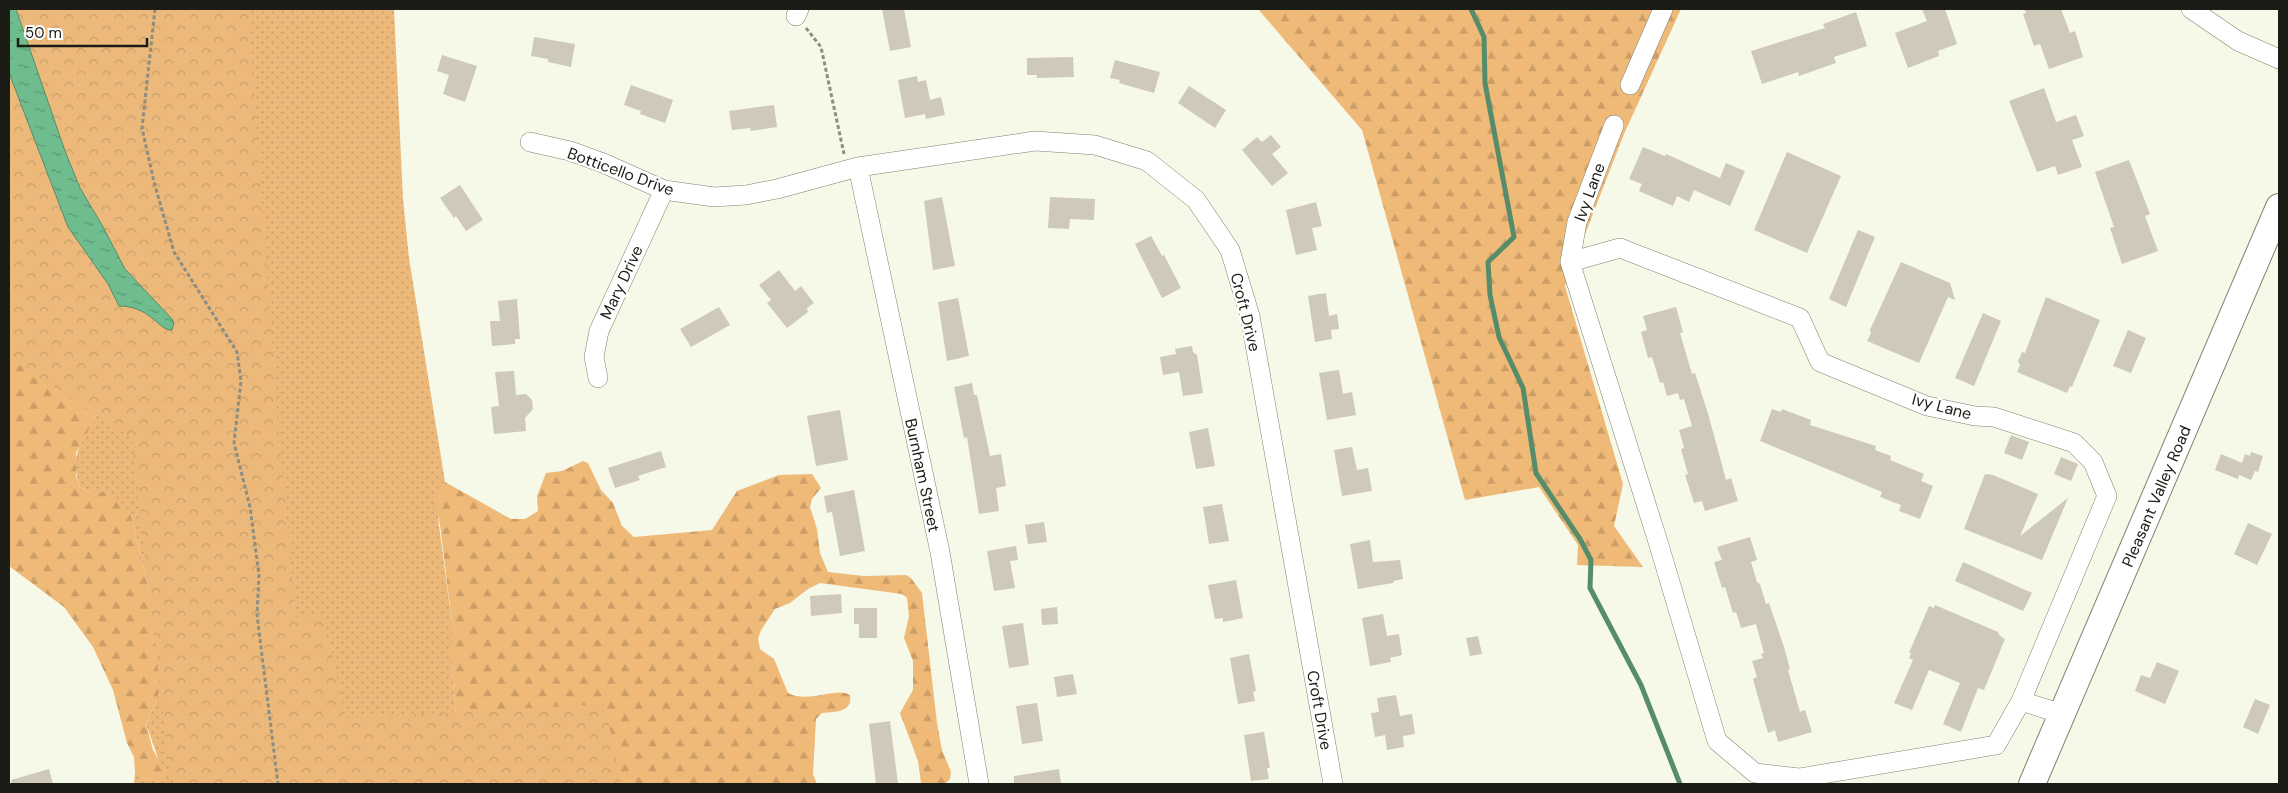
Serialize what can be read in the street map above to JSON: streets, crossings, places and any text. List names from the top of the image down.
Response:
{
  "streets": {
    "main road": ["Pleasant Valley Road"],
    "street": [
      "Botticello Drive",
      "Ivy Lane",
      "Mary Drive",
      "Croft Drive",
      "Burnham Street"
    ]
  },
  "crossings": [
    ["Botticello Drive", "Mary Drive"],
    ["Botticello Drive", "Croft Drive"],
    ["Botticello Drive", "Burnham Street"],
    ["Croft Drive", "Burnham Street"]
  ],
  "scale_bar": "50 m"
}
